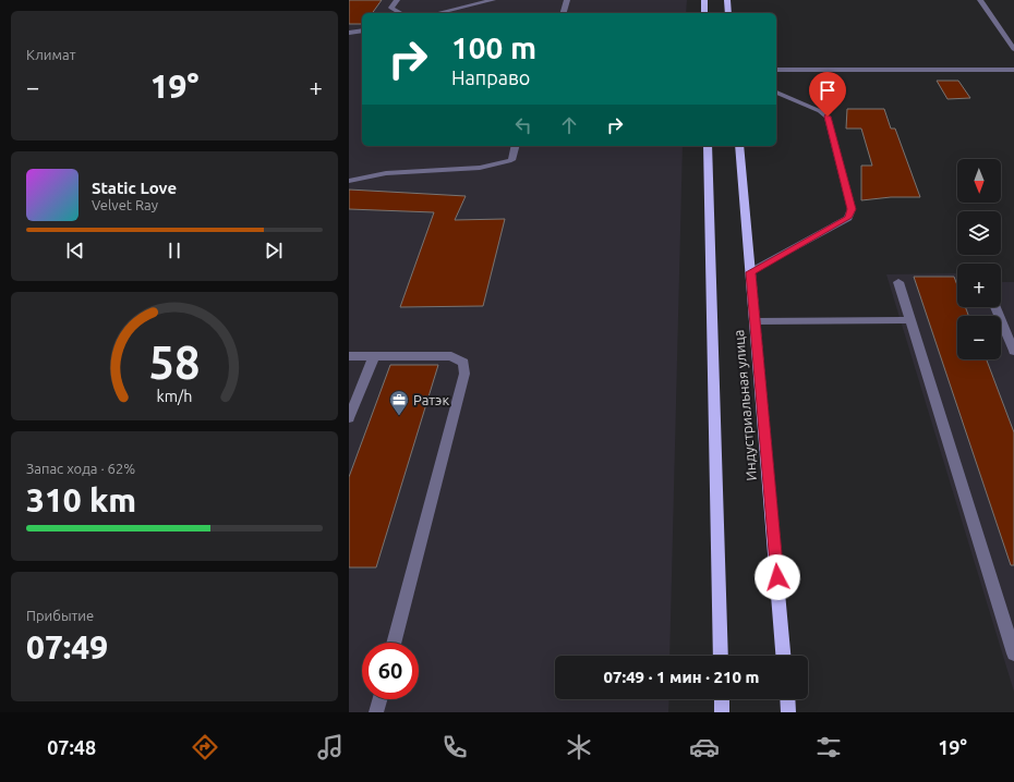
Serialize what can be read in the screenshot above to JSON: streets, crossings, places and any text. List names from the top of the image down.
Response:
{
  "streets": {
    "main road": ["Индустриальная улица"]
  },
  "places": {
    "office": ["Ратэк"]
  },
  "north": "bottom",
  "page": {
    "tile": [
      "Климат",
      ["Запас хода · 62%", "310 km"],
      ["Прибытие", "07:49"]
    ],
    "turn": ["100 m", "Направо"],
    "heat": ["−", "19°", "+"],
    "map_buttons": ["+", "−"],
    "song": ["Static Love", "Velvet Ray"],
    "limit": "60",
    "trip": "07:49 · 1 мин · 210 m",
    "tabs": ["07:48", "19°"],
    "gauge": ["58", "km/h"]
  }
}
